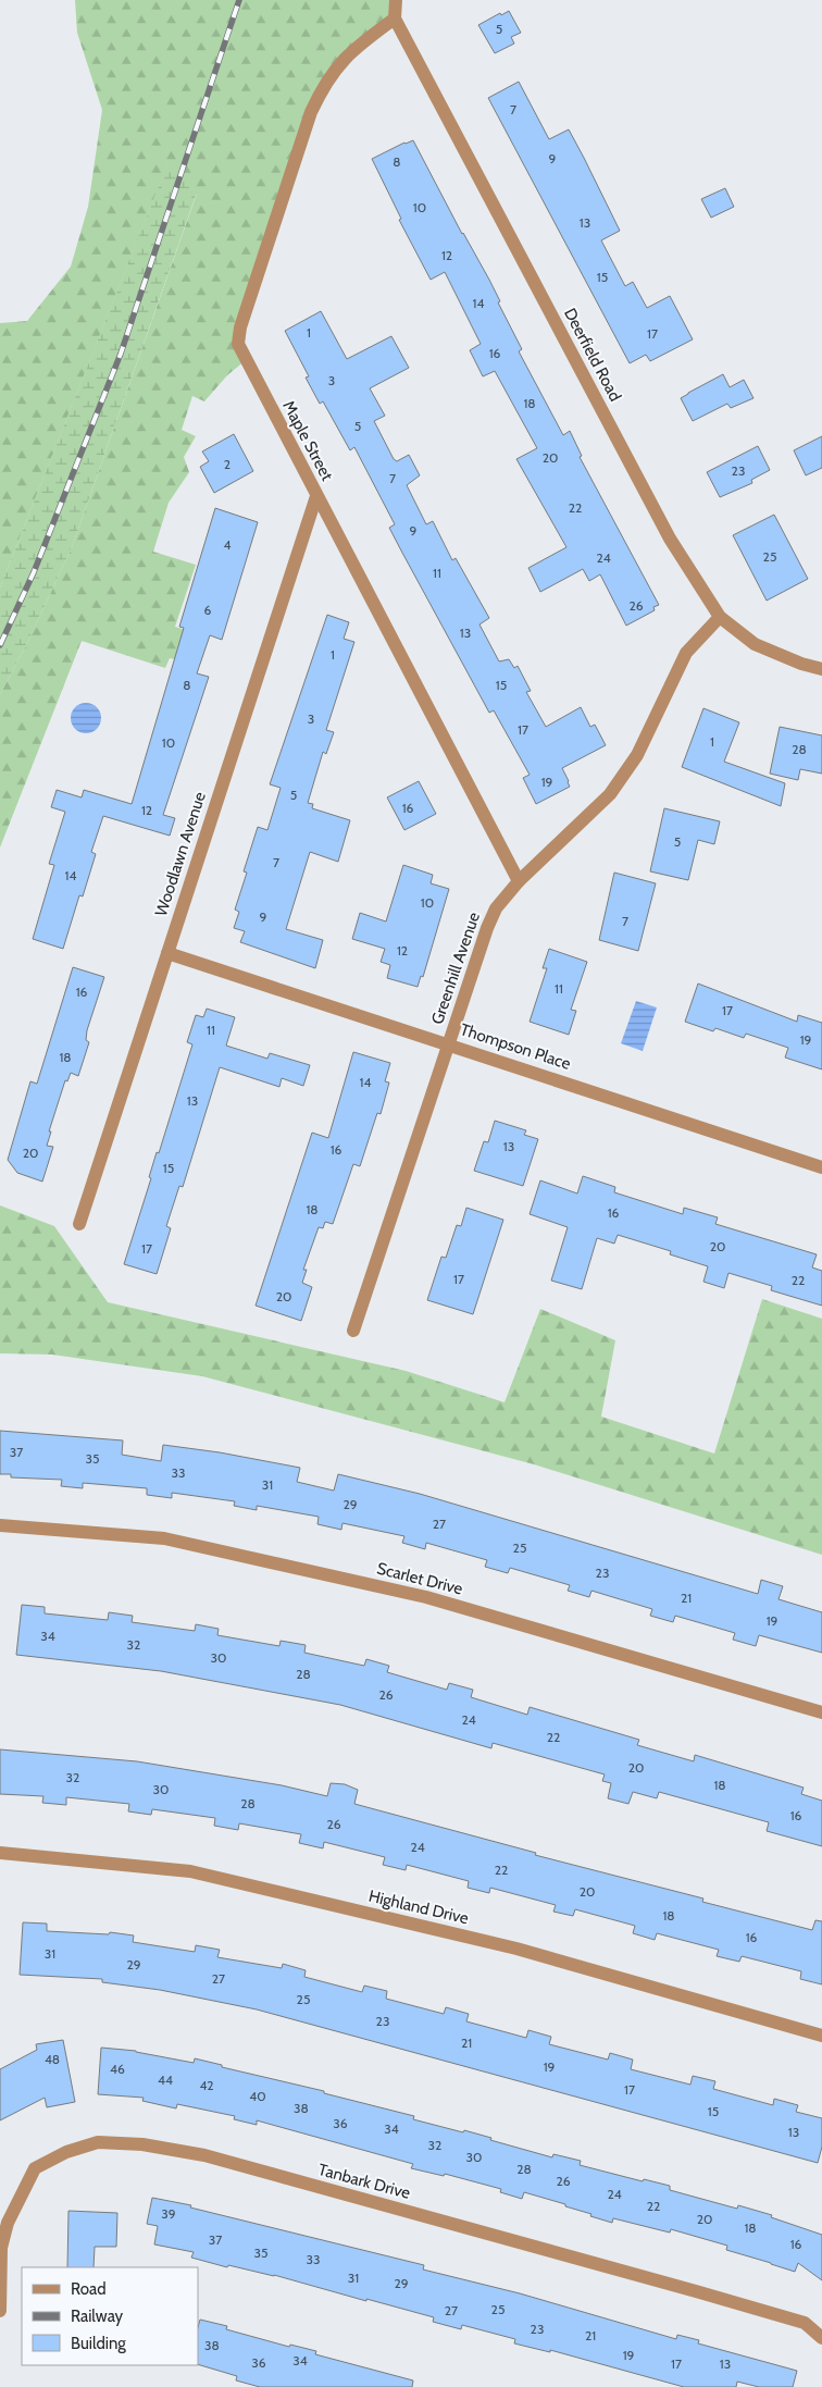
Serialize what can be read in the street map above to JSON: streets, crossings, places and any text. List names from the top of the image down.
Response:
{
  "streets": {
    "street": [
      "Deerfield Road",
      "Maple Street",
      "Woodlawn Avenue",
      "Greenhill Avenue",
      "Thompson Place",
      "Scarlet Drive",
      "Highland Drive",
      "Tanbark Drive"
    ]
  },
  "crossings": [
    ["Deerfield Road", "Maple Street"],
    ["Deerfield Road", "Greenhill Avenue"],
    ["Maple Street", "Woodlawn Avenue"],
    ["Maple Street", "Greenhill Avenue"],
    ["Woodlawn Avenue", "Thompson Place"],
    ["Greenhill Avenue", "Thompson Place"]
  ],
  "house_numbers": [
    "5",
    "7",
    "9",
    "8",
    "10",
    "13",
    "12",
    "15",
    "14",
    "1",
    "17",
    "16",
    "3",
    "18",
    "5",
    "20",
    "2",
    "23",
    "7",
    "22",
    "9",
    "4",
    "25",
    "24",
    "11",
    "26",
    "6",
    "13",
    "1",
    "8",
    "15",
    "3",
    "17",
    "1",
    "10",
    "28",
    "19",
    "5",
    "16",
    "12",
    "5",
    "7",
    "14",
    "10",
    "9",
    "7",
    "12",
    "11",
    "16",
    "17",
    "11",
    "19",
    "18",
    "14",
    "13",
    "13",
    "16",
    "20",
    "15",
    "18",
    "16",
    "20",
    "17",
    "17",
    "22",
    "20",
    "37",
    "35",
    "33",
    "31",
    "29",
    "27",
    "25",
    "23",
    "21",
    "19",
    "34",
    "32",
    "30",
    "28",
    "26",
    "24",
    "22",
    "20",
    "32",
    "18",
    "30",
    "28",
    "16",
    "26",
    "24",
    "22",
    "20",
    "18",
    "16",
    "31",
    "29",
    "27",
    "25",
    "23",
    "21",
    "48",
    "19",
    "46",
    "44",
    "42",
    "17",
    "40",
    "38",
    "15",
    "36",
    "34",
    "13",
    "32",
    "30",
    "28",
    "26",
    "24",
    "22",
    "39",
    "20",
    "18",
    "37",
    "16",
    "35",
    "33",
    "31",
    "29",
    "25",
    "27",
    "23",
    "21",
    "38",
    "19",
    "34",
    "36",
    "17",
    "13"
  ],
  "legend": ["Road", "Railway", "Building"]
}
